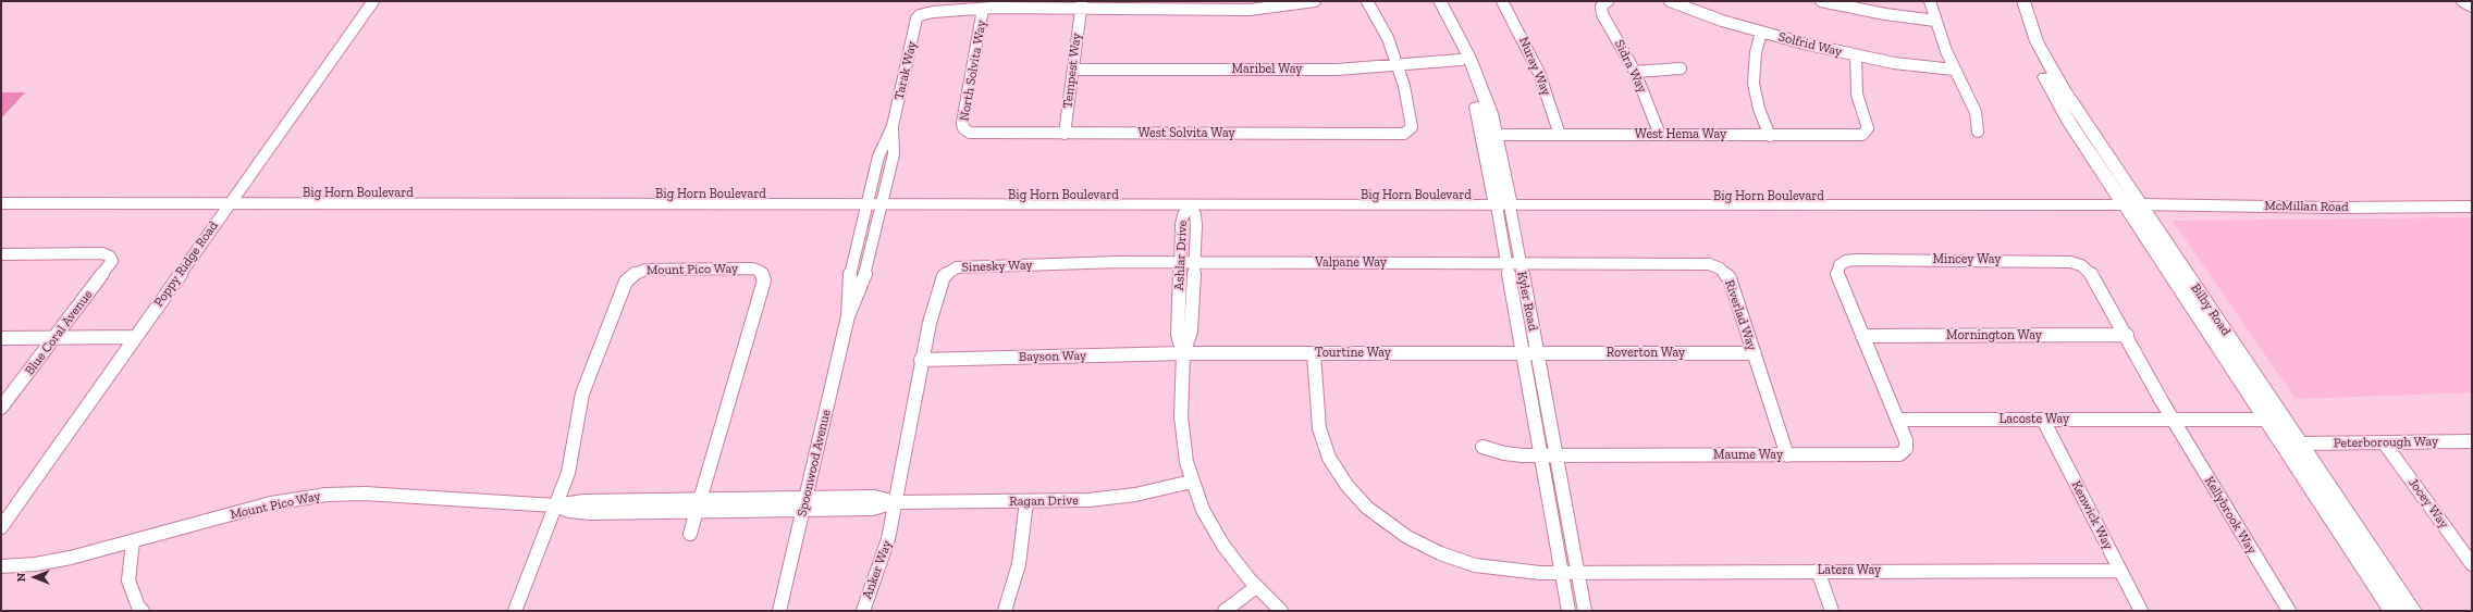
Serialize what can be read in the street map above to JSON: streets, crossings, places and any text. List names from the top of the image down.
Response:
{
  "streets": {
    "main road": ["Big Horn Boulevard", "Kyler Road", "Bilby Road"],
    "street": [
      "Solfrid Way",
      "Nuray Way",
      "Sidra Way",
      "Maribel Way",
      "Tarak Way",
      "North Solvita Way",
      "Tempest Way",
      "West Solvita Way",
      "West Hema Way",
      "McMillan Road",
      "Ashlar Drive",
      "Mincey Way",
      "Valpane Way",
      "Poppy Ridge Road",
      "Sinesky Way",
      "Mount Pico Way",
      "Riverlad Way",
      "Blue Coral Avenue",
      "Mornington Way",
      "Tourtine Way",
      "Roverton Way",
      "Bayson Way",
      "Lacoste Way",
      "Peterborough Way",
      "Maume Way",
      "Spoonwood Avenue",
      "Ragan Drive",
      "Jocey Way",
      "Kenwick Way",
      "Kellybrook Way",
      "Anker Way",
      "Latera Way"
    ]
  },
  "crossings": [
    ["Solfrid Way", "West Hema Way"],
    ["Nuray Way", "West Hema Way"],
    ["Sidra Way", "West Hema Way"],
    ["Maribel Way", "Tempest Way"],
    ["Maribel Way", "West Solvita Way"],
    ["Maribel Way", "Kyler Road"],
    ["Tarak Way", "North Solvita Way"],
    ["Tarak Way", "Big Horn Boulevard"],
    ["Tarak Way", "Spoonwood Avenue"],
    ["North Solvita Way", "West Solvita Way"],
    ["Tempest Way", "West Solvita Way"],
    ["West Hema Way", "Kyler Road"],
    ["Big Horn Boulevard", "McMillan Road"],
    ["Big Horn Boulevard", "Ashlar Drive"],
    ["Big Horn Boulevard", "Poppy Ridge Road"],
    ["Big Horn Boulevard", "Kyler Road"],
    ["Big Horn Boulevard", "Bilby Road"],
    ["Big Horn Boulevard", "Spoonwood Avenue"],
    ["McMillan Road", "Bilby Road"],
    ["Ashlar Drive", "Valpane Way"],
    ["Ashlar Drive", "Sinesky Way"],
    ["Ashlar Drive", "Tourtine Way"],
    ["Ashlar Drive", "Bayson Way"],
    ["Ashlar Drive", "Ragan Drive"],
    ["Mincey Way", "Mornington Way"],
    ["Mincey Way", "Lacoste Way"],
    ["Mincey Way", "Maume Way"],
    ["Mincey Way", "Kellybrook Way"],
    ["Valpane Way", "Sinesky Way"],
    ["Valpane Way", "Kyler Road"],
    ["Valpane Way", "Riverlad Way"],
    ["Sinesky Way", "Bayson Way"],
    ["Sinesky Way", "Ragan Drive"],
    ["Sinesky Way", "Anker Way"],
    ["Mount Pico Way", "Spoonwood Avenue"],
    ["Mount Pico Way", "Ragan Drive"],
    ["Kyler Road", "Riverlad Way"],
    ["Kyler Road", "Tourtine Way"],
    ["Kyler Road", "Roverton Way"],
    ["Kyler Road", "Maume Way"],
    ["Kyler Road", "Latera Way"],
    ["Bilby Road", "Lacoste Way"],
    ["Bilby Road", "Peterborough Way"],
    ["Riverlad Way", "Roverton Way"],
    ["Riverlad Way", "Maume Way"],
    ["Tourtine Way", "Roverton Way"],
    ["Tourtine Way", "Bayson Way"],
    ["Tourtine Way", "Latera Way"],
    ["Lacoste Way", "Maume Way"],
    ["Lacoste Way", "Kenwick Way"],
    ["Lacoste Way", "Kellybrook Way"],
    ["Peterborough Way", "Jocey Way"],
    ["Spoonwood Avenue", "Ragan Drive"],
    ["Ragan Drive", "Anker Way"],
    ["Kenwick Way", "Latera Way"]
  ],
  "north": "left"
}
